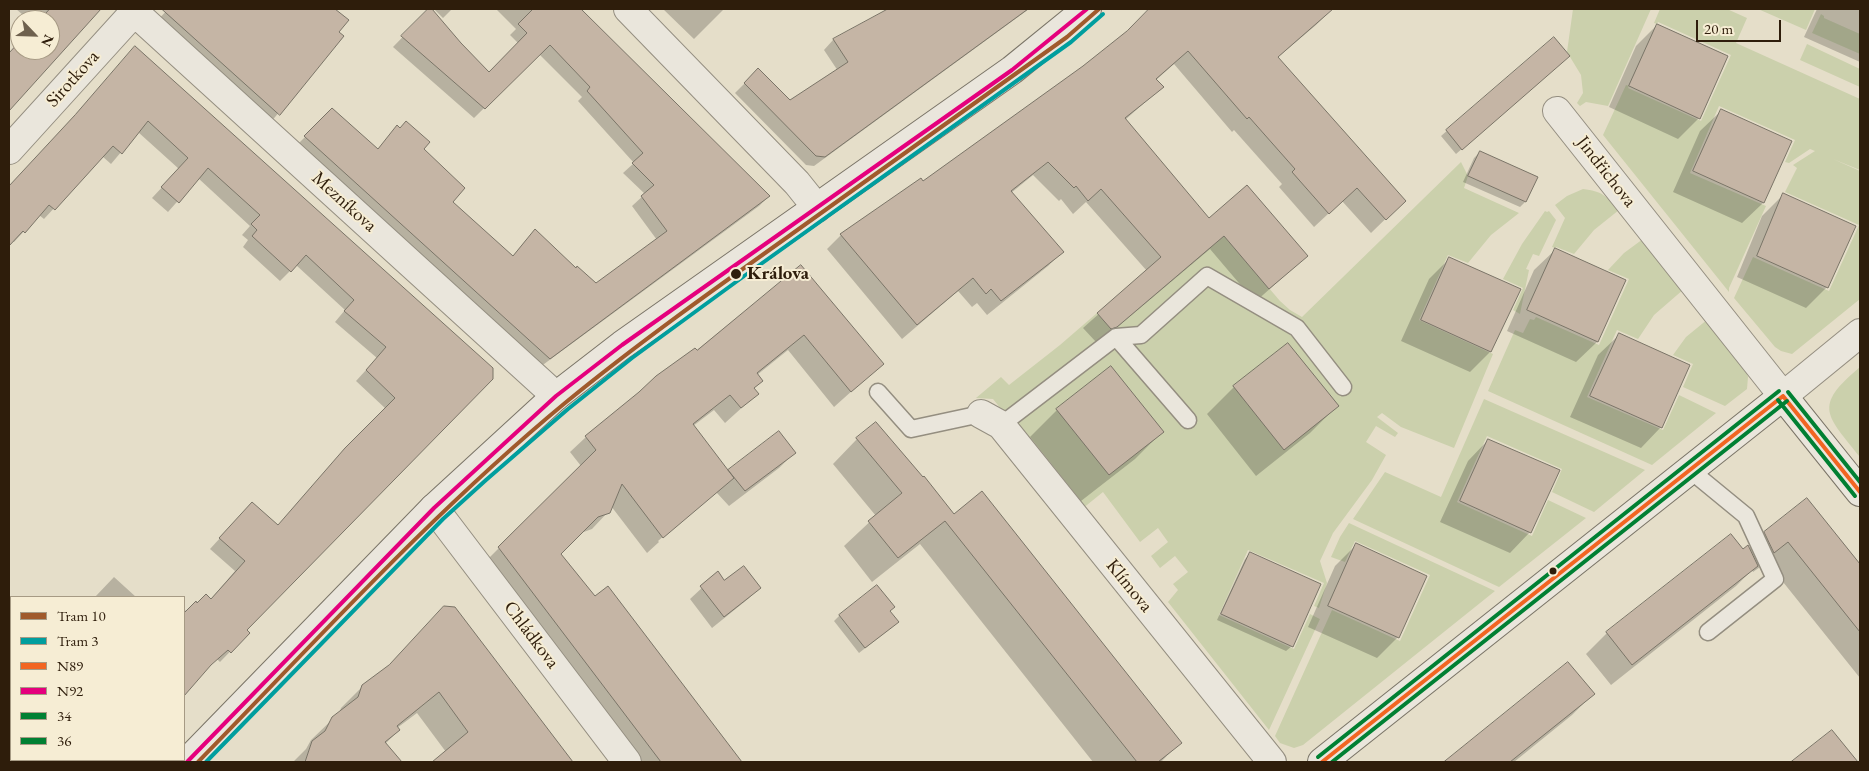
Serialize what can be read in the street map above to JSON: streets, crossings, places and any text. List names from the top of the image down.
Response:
{
  "streets": {
    "street": [
      "Sirotkova",
      "Jindřichova",
      "Mezníkova",
      "Klímova",
      "Chládkova"
    ]
  },
  "crossings": [
    ["Sirotkova", "Mezníkova"]
  ],
  "places": ["Králova"],
  "lines": [
    "tram line 10",
    "transit line N92",
    "tram line 3",
    "transit line 36",
    "transit line N89",
    "transit line 34"
  ],
  "legend": [
    "Tram 10",
    "Tram 3",
    "N89",
    "N92",
    "34",
    "36"
  ],
  "scale_bar": "20 m",
  "north": "bottom right"
}
